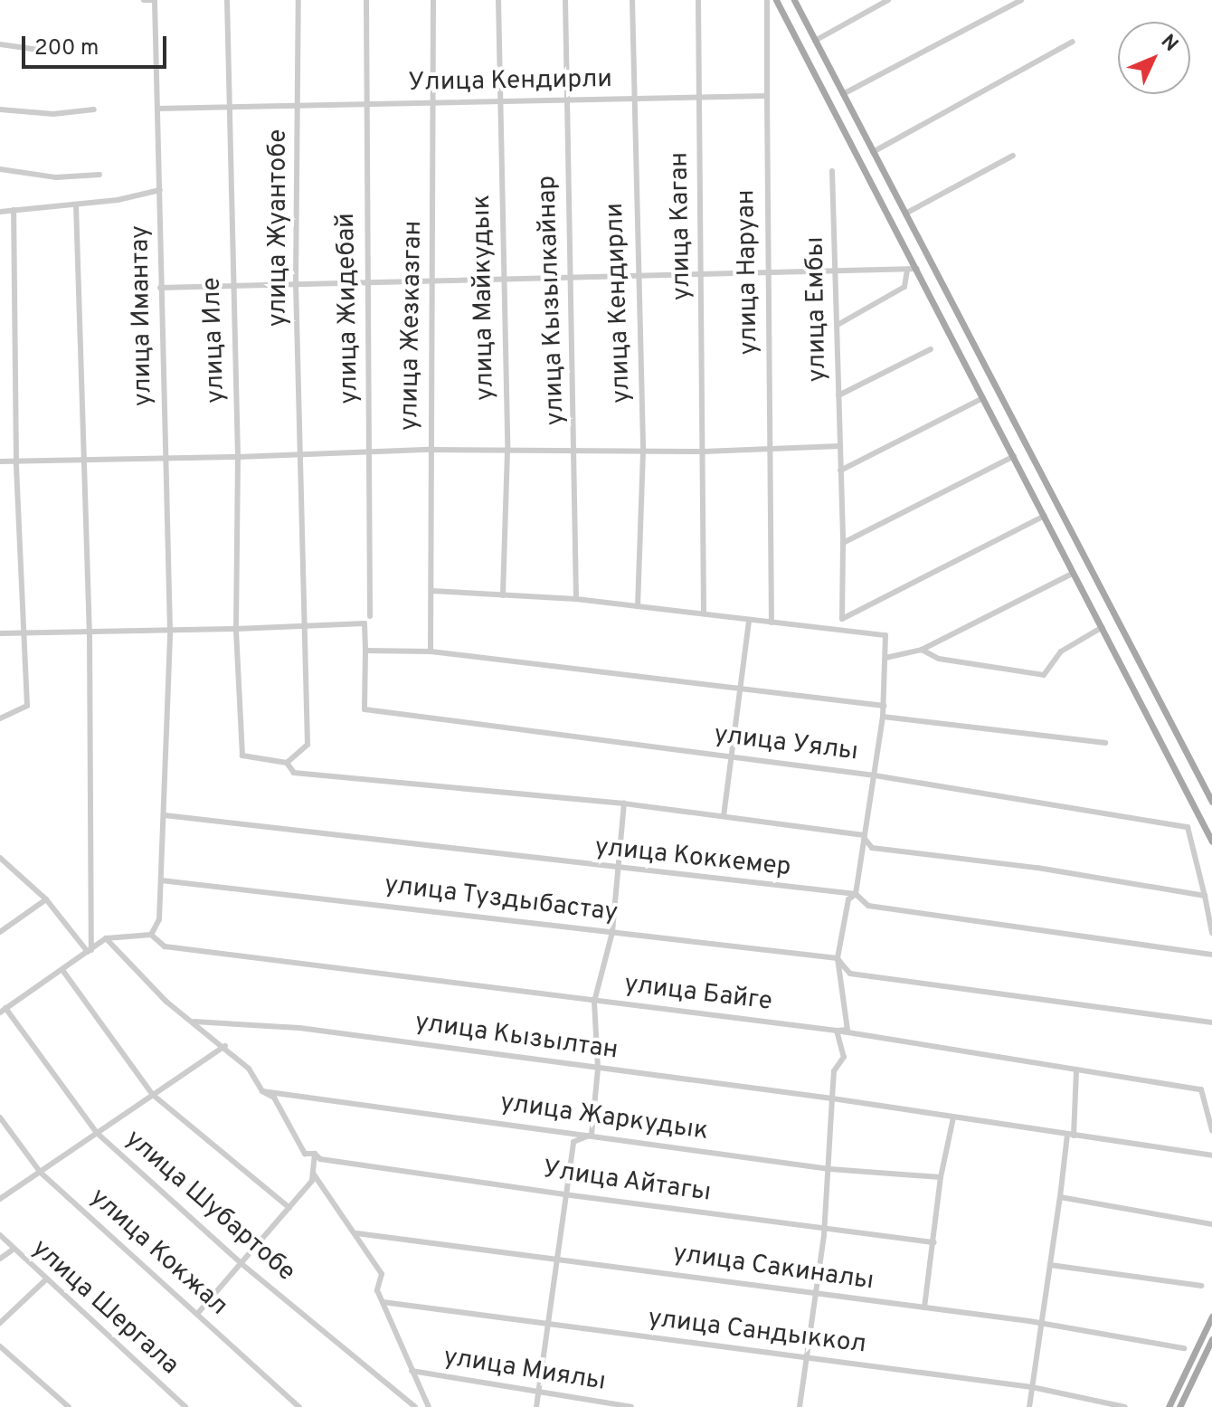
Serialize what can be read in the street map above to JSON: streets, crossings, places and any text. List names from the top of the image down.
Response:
{
  "streets": {
    "street": [
      "Улица Кендирли",
      "улица Каган",
      "улица Жуантобе",
      "улица Наруан",
      "улица Майкудык",
      "улица Кызылкайнар",
      "улица Кендирли",
      "улица Жидебай",
      "улица Ембы",
      "улица Имантау",
      "улица Жезказган",
      "улица Иле",
      "улица Уялы",
      "улица Коккемер",
      "улица Туздыбастау",
      "улица Байге",
      "улица Кызылтан",
      "улица Жаркудык",
      "Улица Айтагы",
      "улица Шубартобе",
      "улица Кокжал",
      "улица Сакиналы",
      "улица Шергала",
      "улица Сандыккол",
      "улица Миялы"
    ]
  },
  "crossings": [
    ["Улица Кендирли", "улица Каган"],
    ["Улица Кендирли", "улица Жуантобе"],
    ["Улица Кендирли", "улица Наруан"],
    ["Улица Кендирли", "улица Майкудык"],
    ["Улица Кендирли", "улица Кызылкайнар"],
    ["Улица Кендирли", "улица Кендирли"],
    ["Улица Кендирли", "улица Жидебай"],
    ["Улица Кендирли", "улица Имантау"],
    ["Улица Кендирли", "улица Жезказган"],
    ["Улица Кендирли", "улица Иле"],
    ["улица Имантау", "улица Коккемер"],
    ["улица Имантау", "улица Туздыбастау"],
    ["улица Имантау", "улица Байге"],
    ["улица Кызылтан", "Улица Айтагы"],
    ["улица Жаркудык", "Улица Айтагы"]
  ],
  "scale_bar": "200 m",
  "north": "top right"
}
